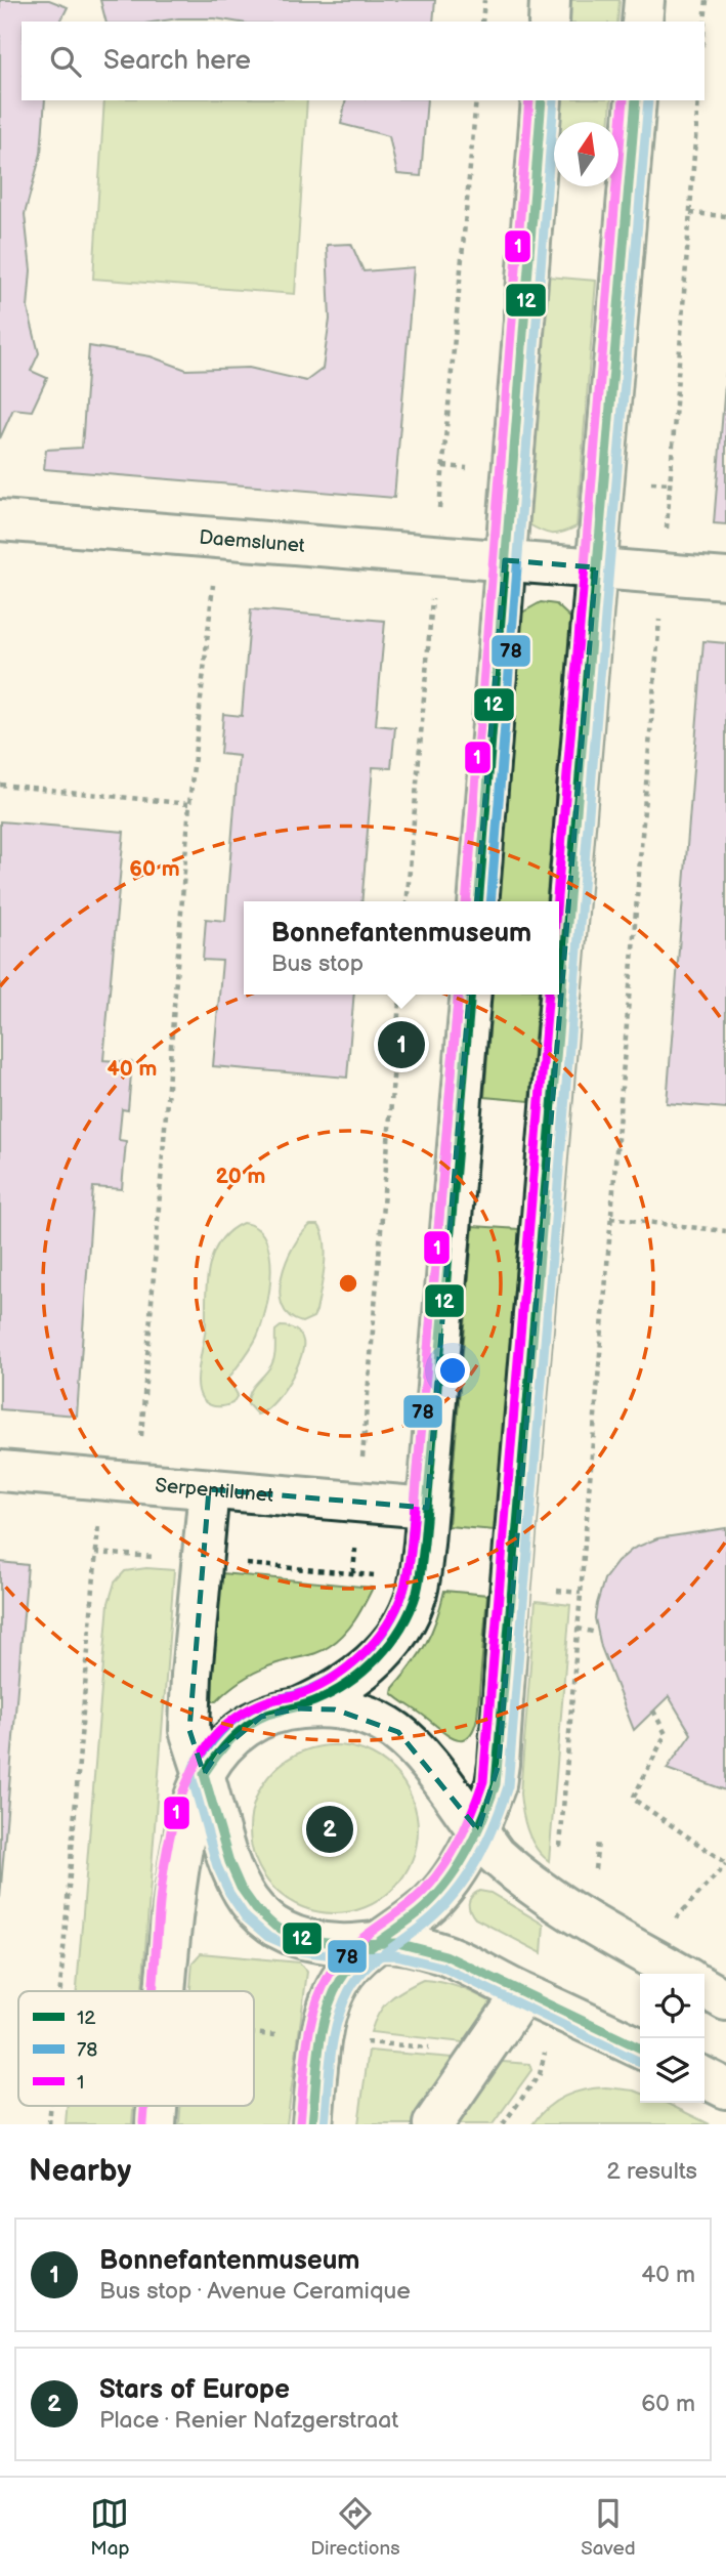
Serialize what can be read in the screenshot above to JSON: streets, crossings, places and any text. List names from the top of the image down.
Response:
{
  "streets": {
    "street": ["Daemslunet", "Serpentilunet"]
  },
  "lines": ["transit line 12", "transit line 78", "transit line 1"],
  "legend": ["12", "78", "1"],
  "north": "top",
  "page": {
    "search": "Search here",
    "popup": ["Bonnefantenmuseum", "Bus stop"],
    "pins": ["1", "2"],
    "heading": ["Nearby", "2 results"],
    "list": [
      {
        "mark": "1",
        "name": "Bonnefantenmuseum",
        "note": "Bus stop · Avenue Ceramique",
        "value": "40 m"
      },
      {
        "mark": "2",
        "name": "Stars of Europe",
        "note": "Place · Renier Nafzgerstraat",
        "value": "60 m"
      }
    ],
    "nav": ["Map", "Directions", "Saved"]
  },
  "rings": ["60 m", "40 m", "20 m"]
}
